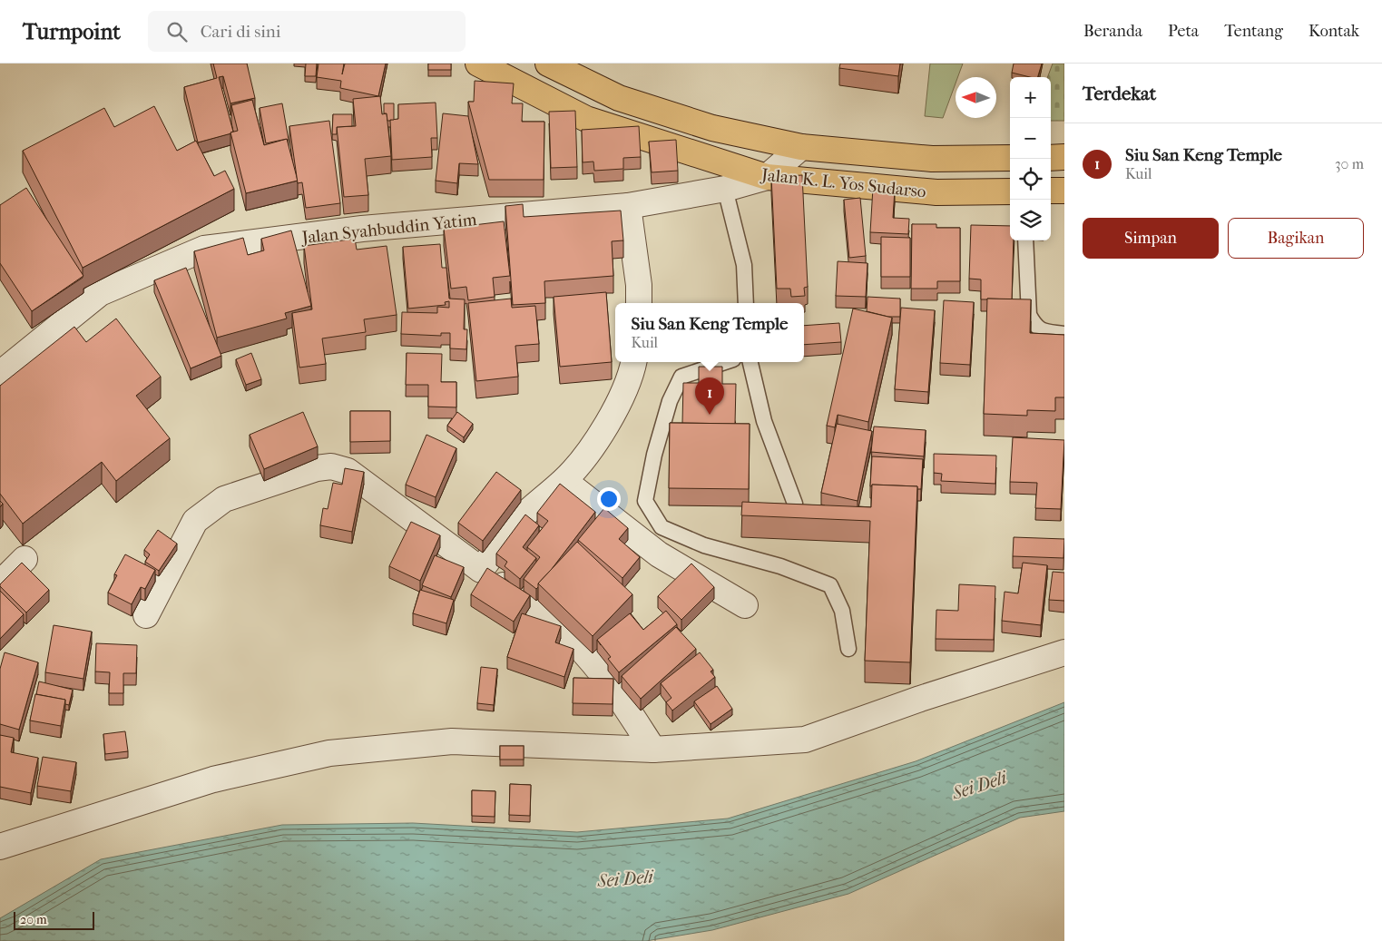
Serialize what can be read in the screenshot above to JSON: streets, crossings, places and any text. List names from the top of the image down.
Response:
{
  "streets": {
    "highway": ["Jalan K. L. Yos Sudarso"],
    "street": ["Jalan Syahbuddin Yatim"]
  },
  "crossings": [
    ["Jalan K. L. Yos Sudarso", "Jalan Syahbuddin Yatim"]
  ],
  "water": ["Sei Deli"],
  "scale_bar": "20 m",
  "north": "left",
  "page": {
    "header": "Turnpoint",
    "search": "Cari di sini",
    "nav": [
      "Beranda",
      "Peta",
      "Tentang",
      "Kontak"
    ],
    "heading": "Terdekat",
    "map_buttons": ["+", "−"],
    "list": [
      {
        "mark": "1",
        "name": "Siu San Keng Temple",
        "note": "Kuil",
        "value": "30 m"
      }
    ],
    "buttons": ["Simpan", "Bagikan"],
    "popup": ["Siu San Keng Temple", "Kuil"],
    "pins": "1",
    "scale": "20 m"
  }
}
